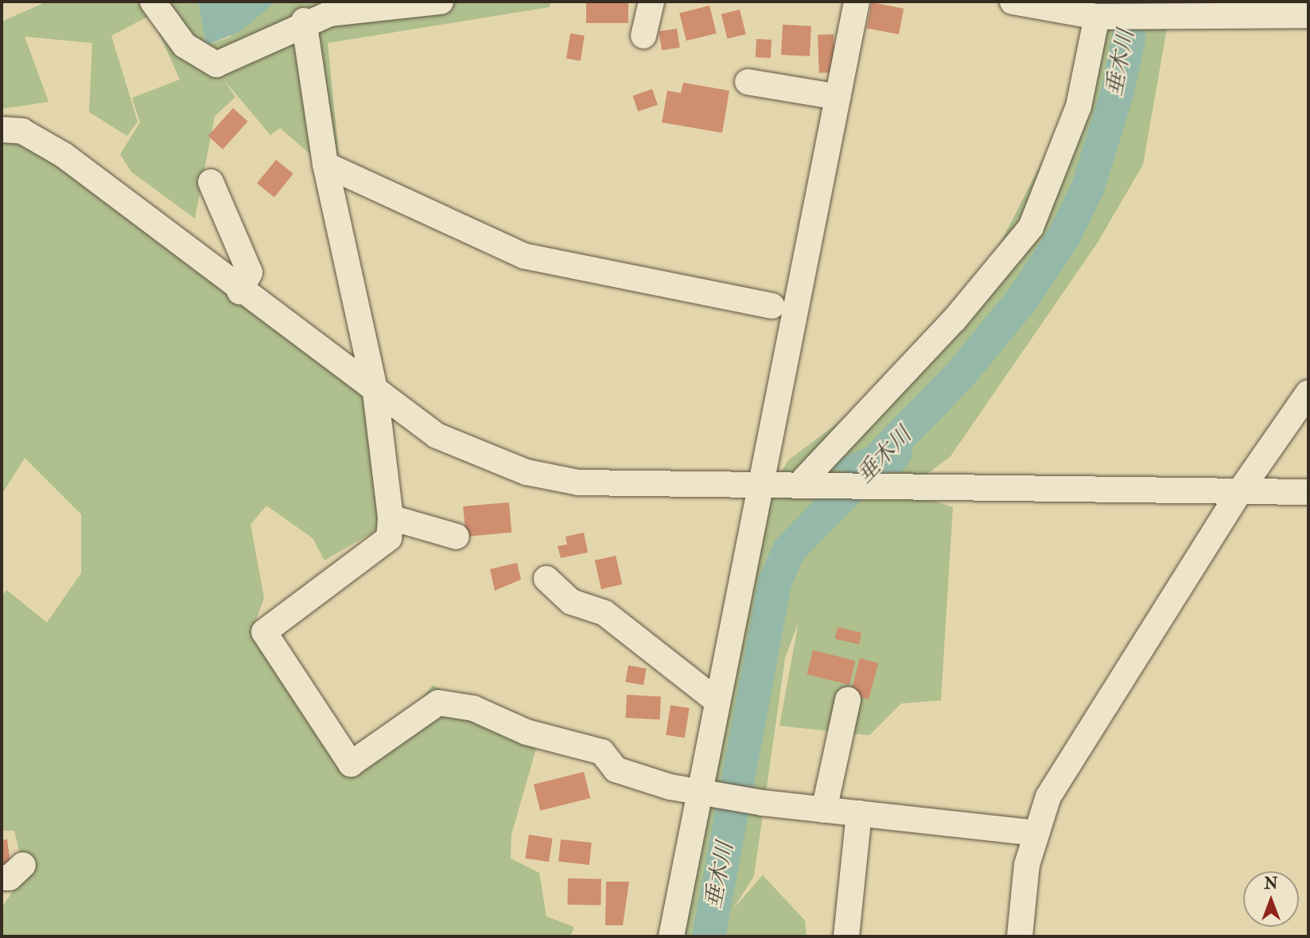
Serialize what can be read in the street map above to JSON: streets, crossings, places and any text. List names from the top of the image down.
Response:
{
  "water": ["垂木川"],
  "north": "top"
}
